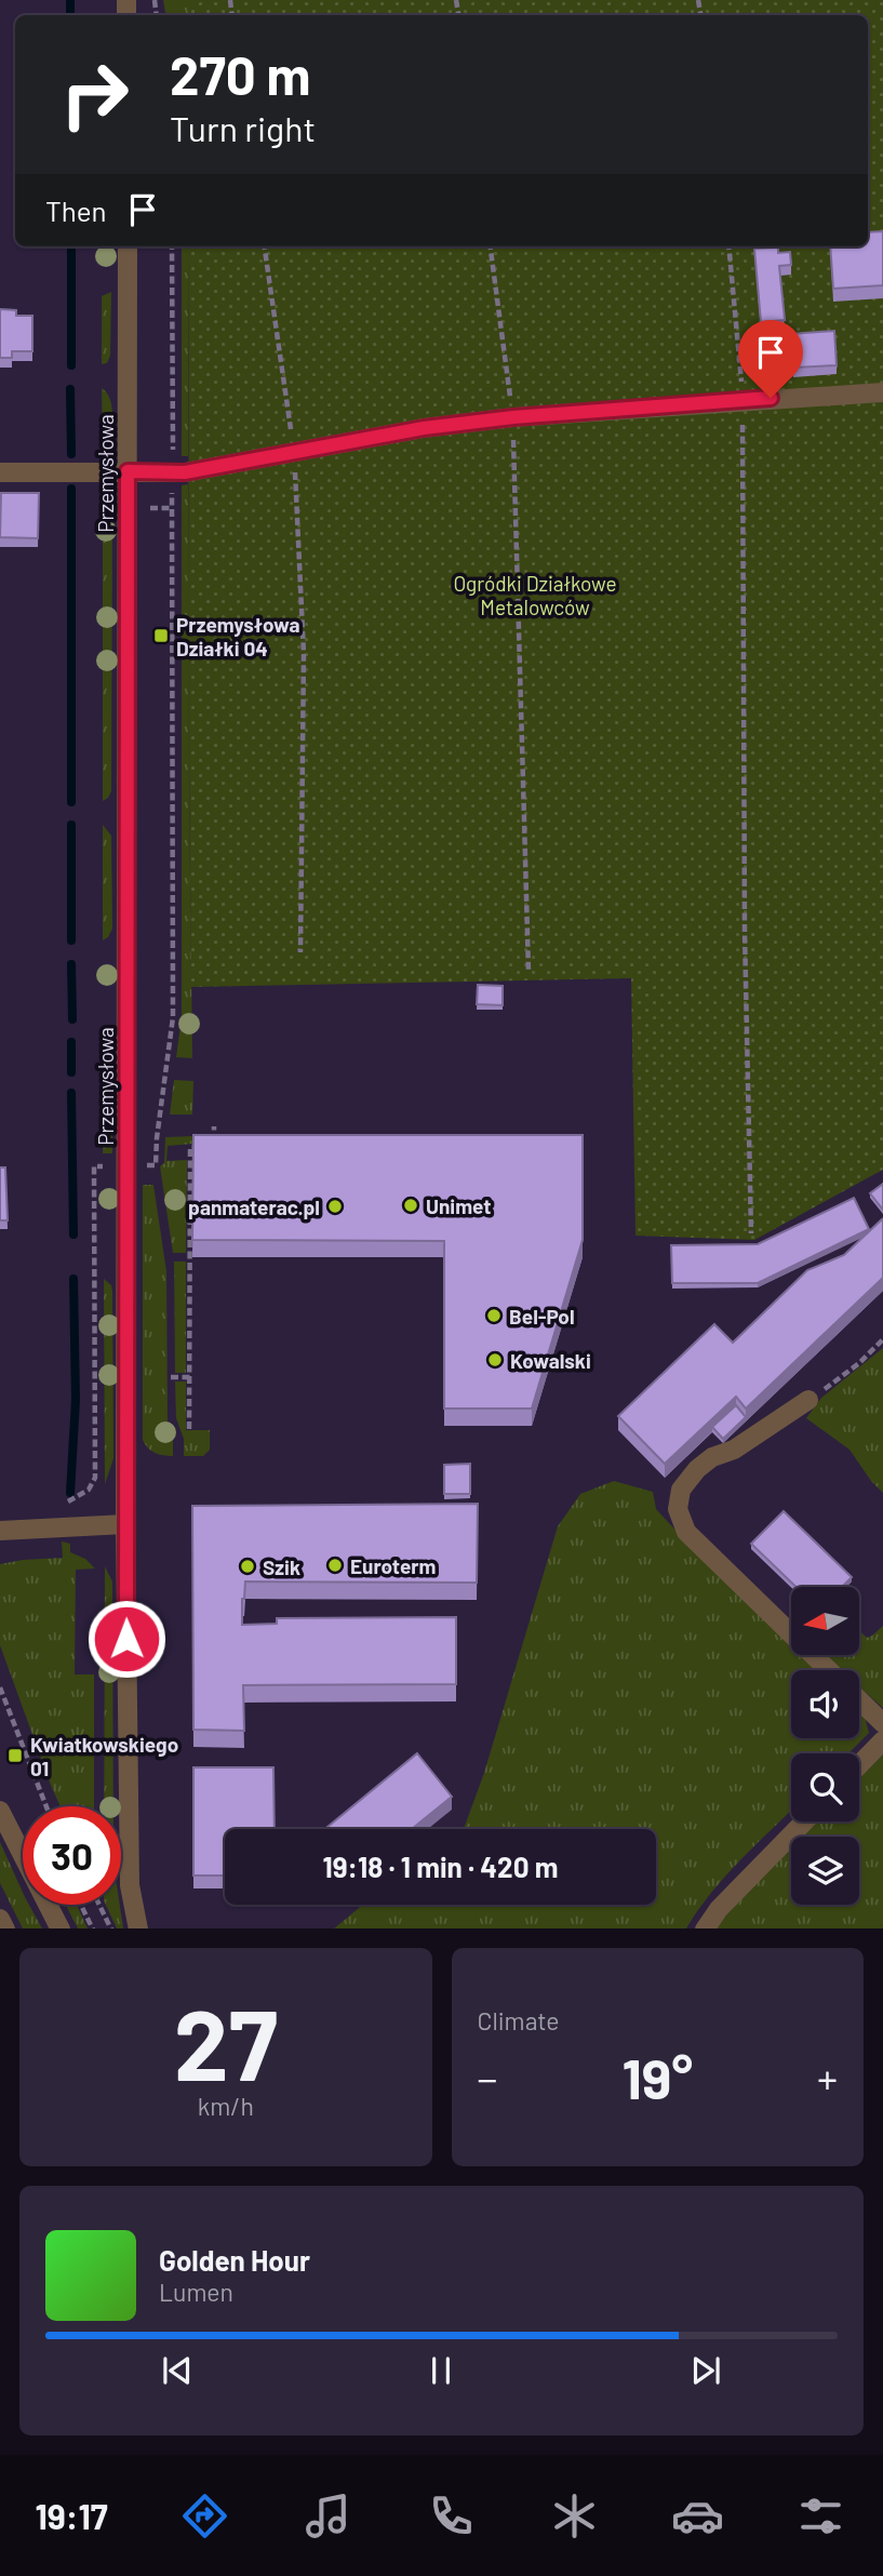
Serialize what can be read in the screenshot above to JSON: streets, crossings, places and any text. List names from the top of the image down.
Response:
{
  "streets": {
    "street": ["Przemysłowa"]
  },
  "parks": ["Ogródki Działkowe Metalowców"],
  "places": {
    "transit": ["Przemysłowa Działki 04", "Kwiatkowskiego 01"],
    "other": [
      "Unimet",
      "panmaterac.pl",
      "Bel-Pol",
      "Kowalski",
      "Euroterm",
      "Szik"
    ]
  },
  "north": "left",
  "page": {
    "turn": ["270 m", "Turn right"],
    "then": "Then",
    "limit": "30",
    "trip": "19:18 · 1 min · 420 m",
    "tile": [
      ["27", "km/h"],
      "Climate"
    ],
    "heat": ["−", "19°", "+"],
    "song": ["Golden Hour", "Lumen"],
    "tabs": "19:17"
  }
}
